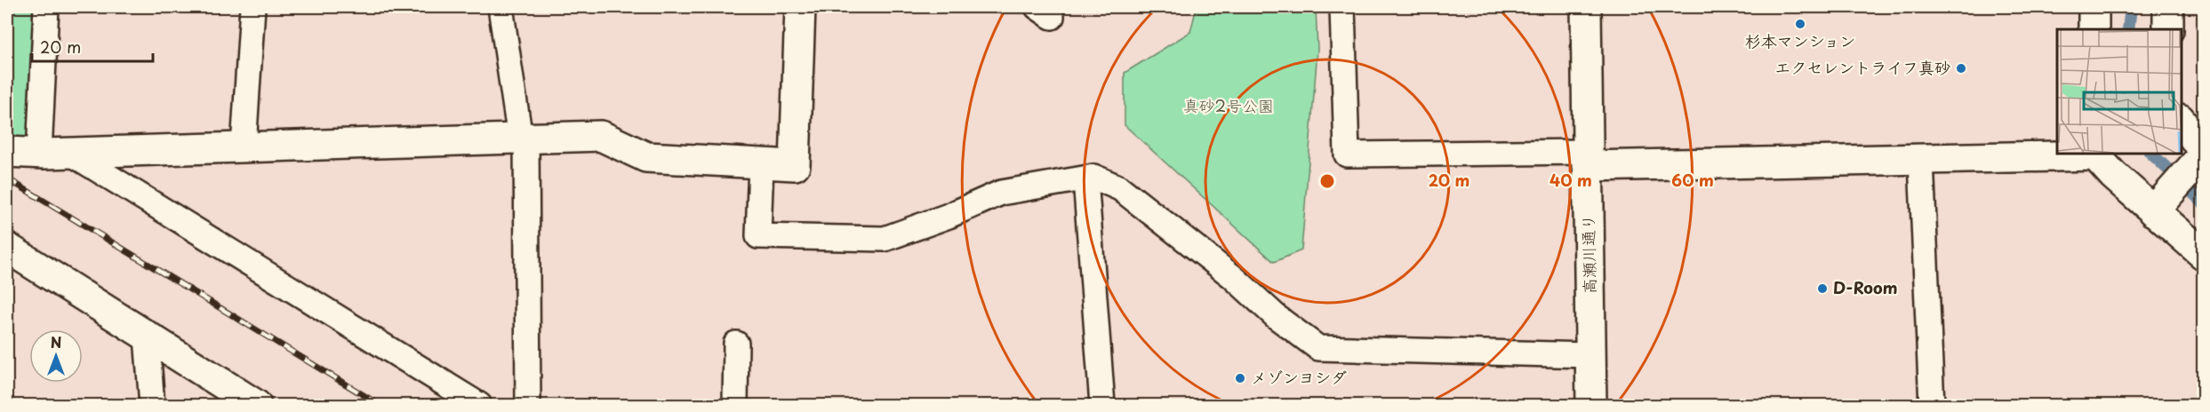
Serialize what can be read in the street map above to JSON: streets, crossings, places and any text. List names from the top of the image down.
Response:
{
  "streets": {
    "street": ["高瀬川通り"]
  },
  "parks": ["真砂2号公園"],
  "places": [
    "杉本マンション",
    "エクセレントライフ真砂",
    "D-Room",
    "メゾンヨシダ"
  ],
  "scale_bar": "20 m",
  "north": "top",
  "rings": ["20 m", "40 m", "60 m"]
}
